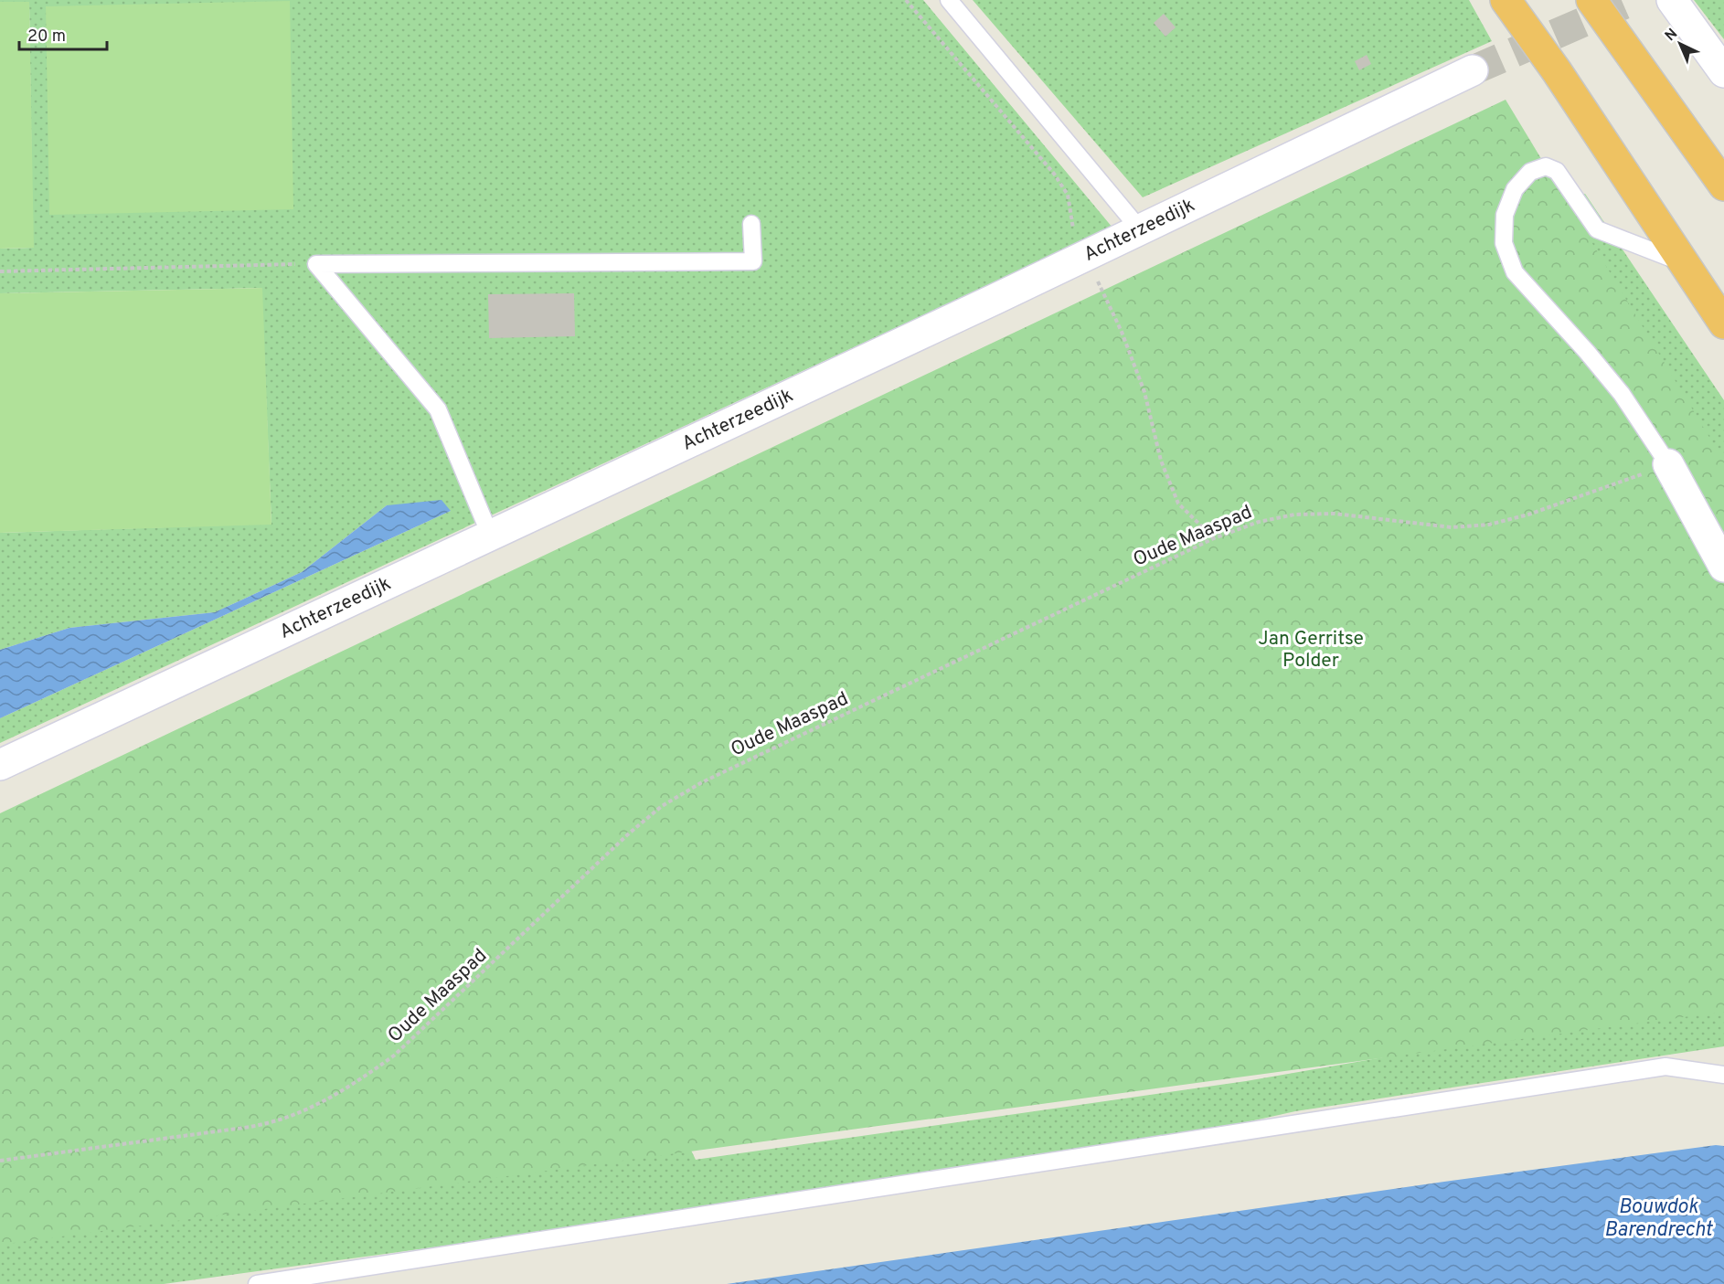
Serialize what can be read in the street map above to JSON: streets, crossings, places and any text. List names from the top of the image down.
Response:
{
  "streets": {
    "street": ["Achterzeedijk"],
    "path": ["Oude Maaspad"]
  },
  "water": ["Bouwdok Barendrecht"],
  "parks": ["Jan Gerritse Polder"],
  "scale_bar": "20 m",
  "north": "top left"
}
